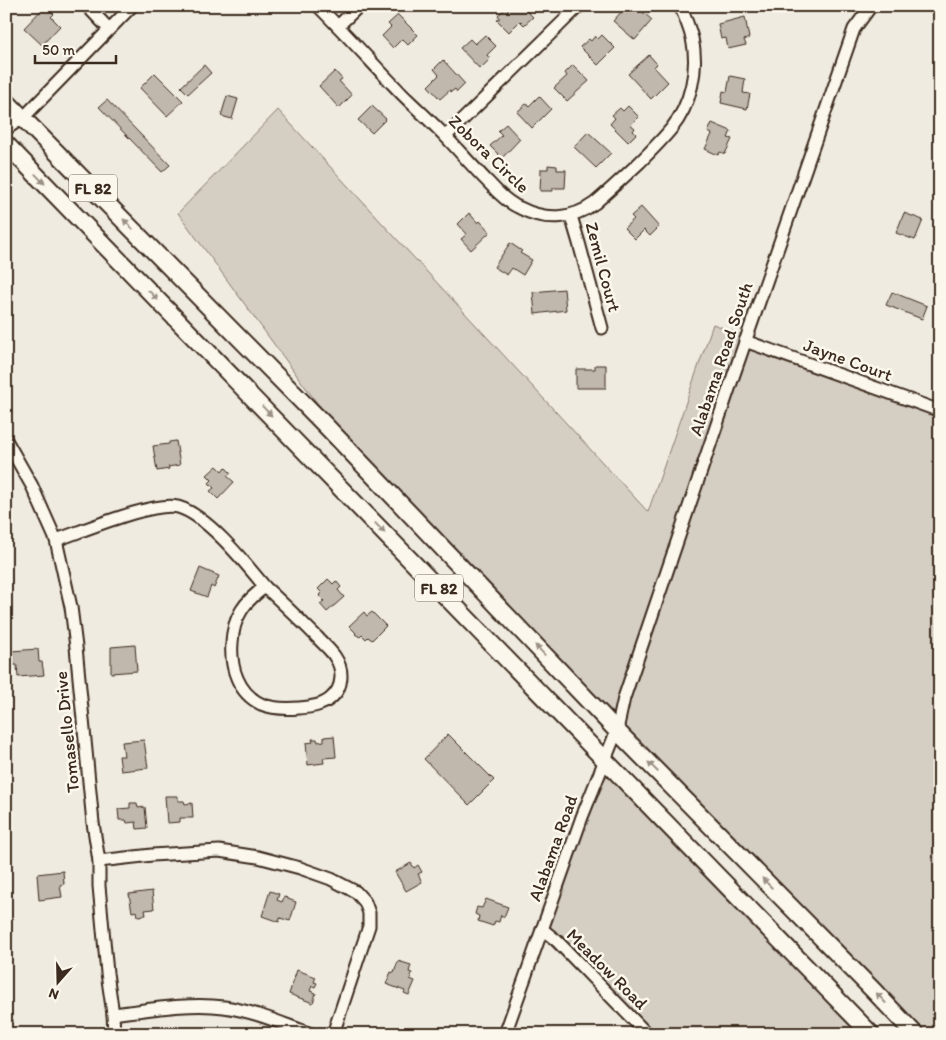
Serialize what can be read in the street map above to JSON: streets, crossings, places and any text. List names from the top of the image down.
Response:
{
  "streets": {
    "highway": ["FL 82"],
    "street": [
      "Zobora Circle",
      "Zemil Court",
      "Alabama Road South",
      "Jayne Court",
      "Tomasello Drive",
      "Alabama Road",
      "Meadow Road"
    ]
  },
  "crossings": [
    ["Zobora Circle", "Zemil Court"],
    ["FL 82", "Alabama Road South"],
    ["FL 82", "Alabama Road"],
    ["Alabama Road South", "Jayne Court"],
    ["Alabama Road South", "Alabama Road"],
    ["Alabama Road", "Meadow Road"]
  ],
  "scale_bar": "50 m",
  "north": "bottom"
}
